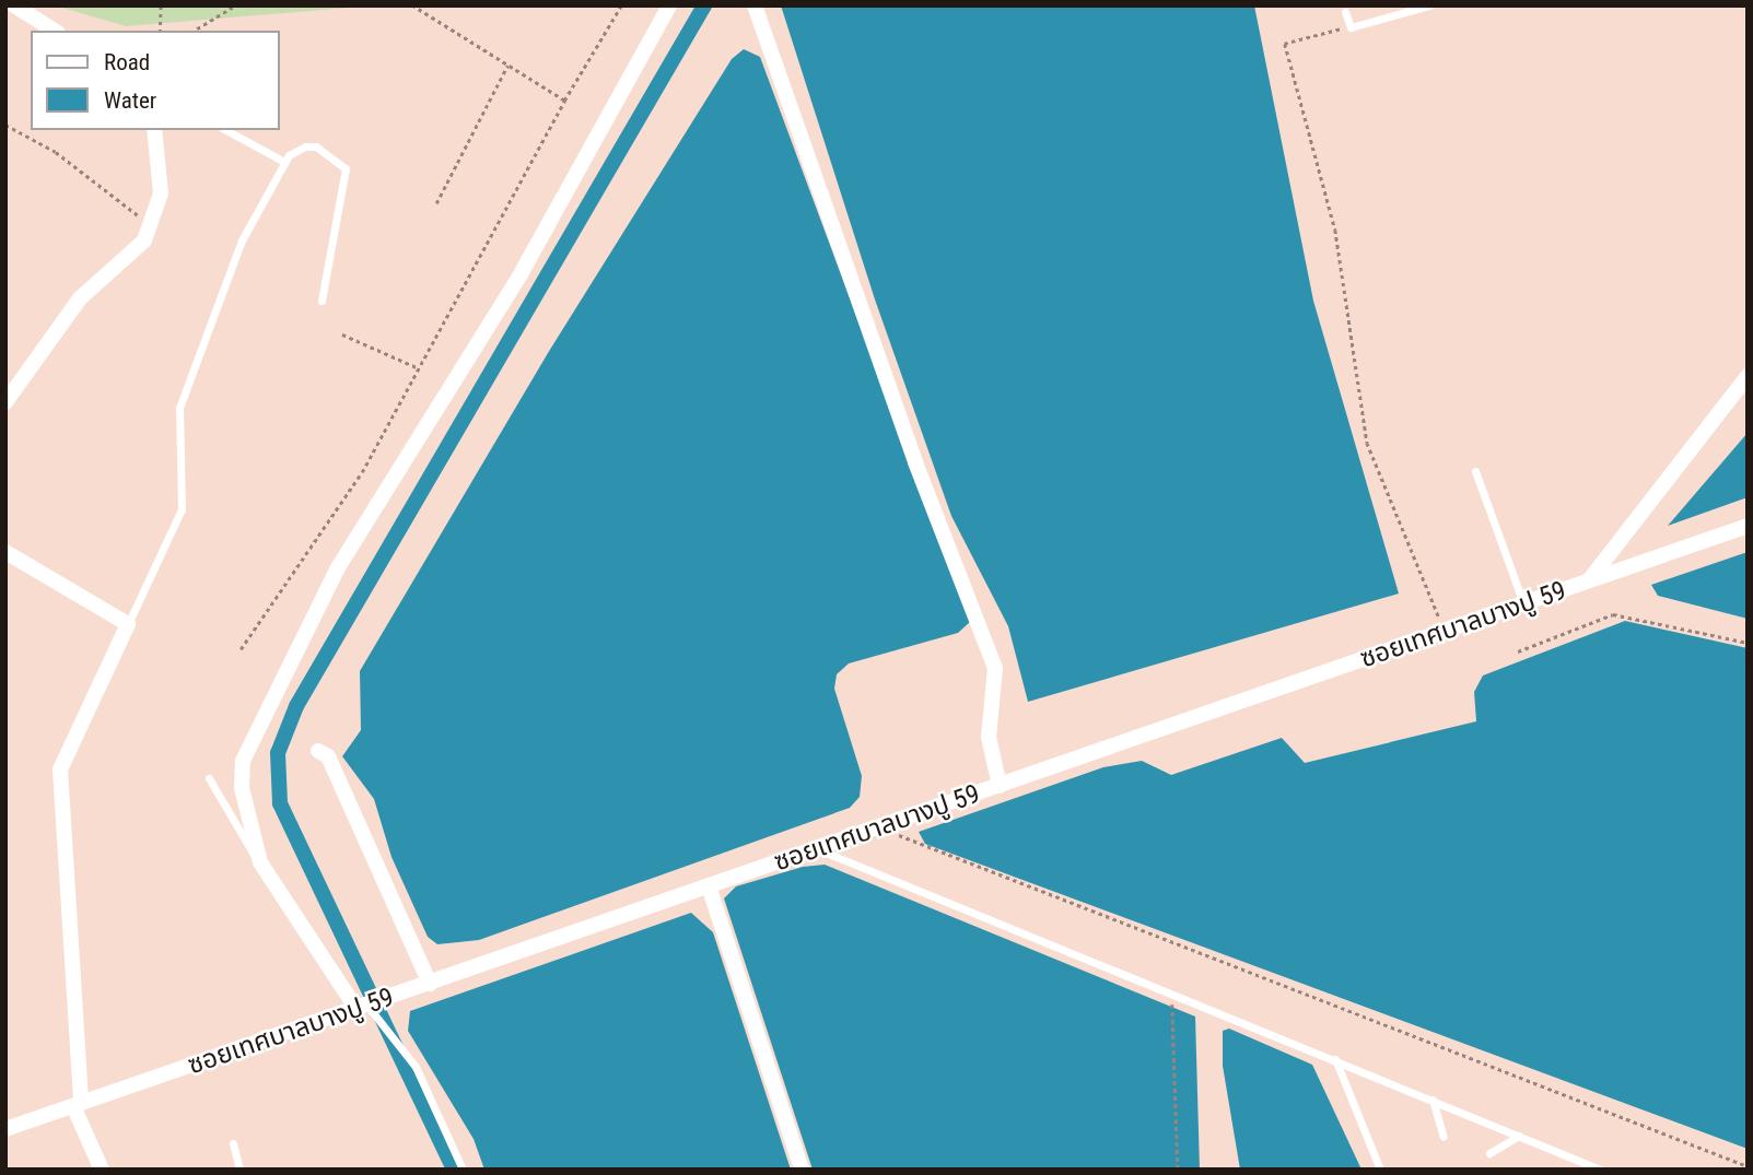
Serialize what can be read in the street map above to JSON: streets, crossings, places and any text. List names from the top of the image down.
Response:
{
  "streets": {
    "street": ["ซอยเทศบาลบางปู 59"]
  },
  "legend": ["Road", "Water"]
}
